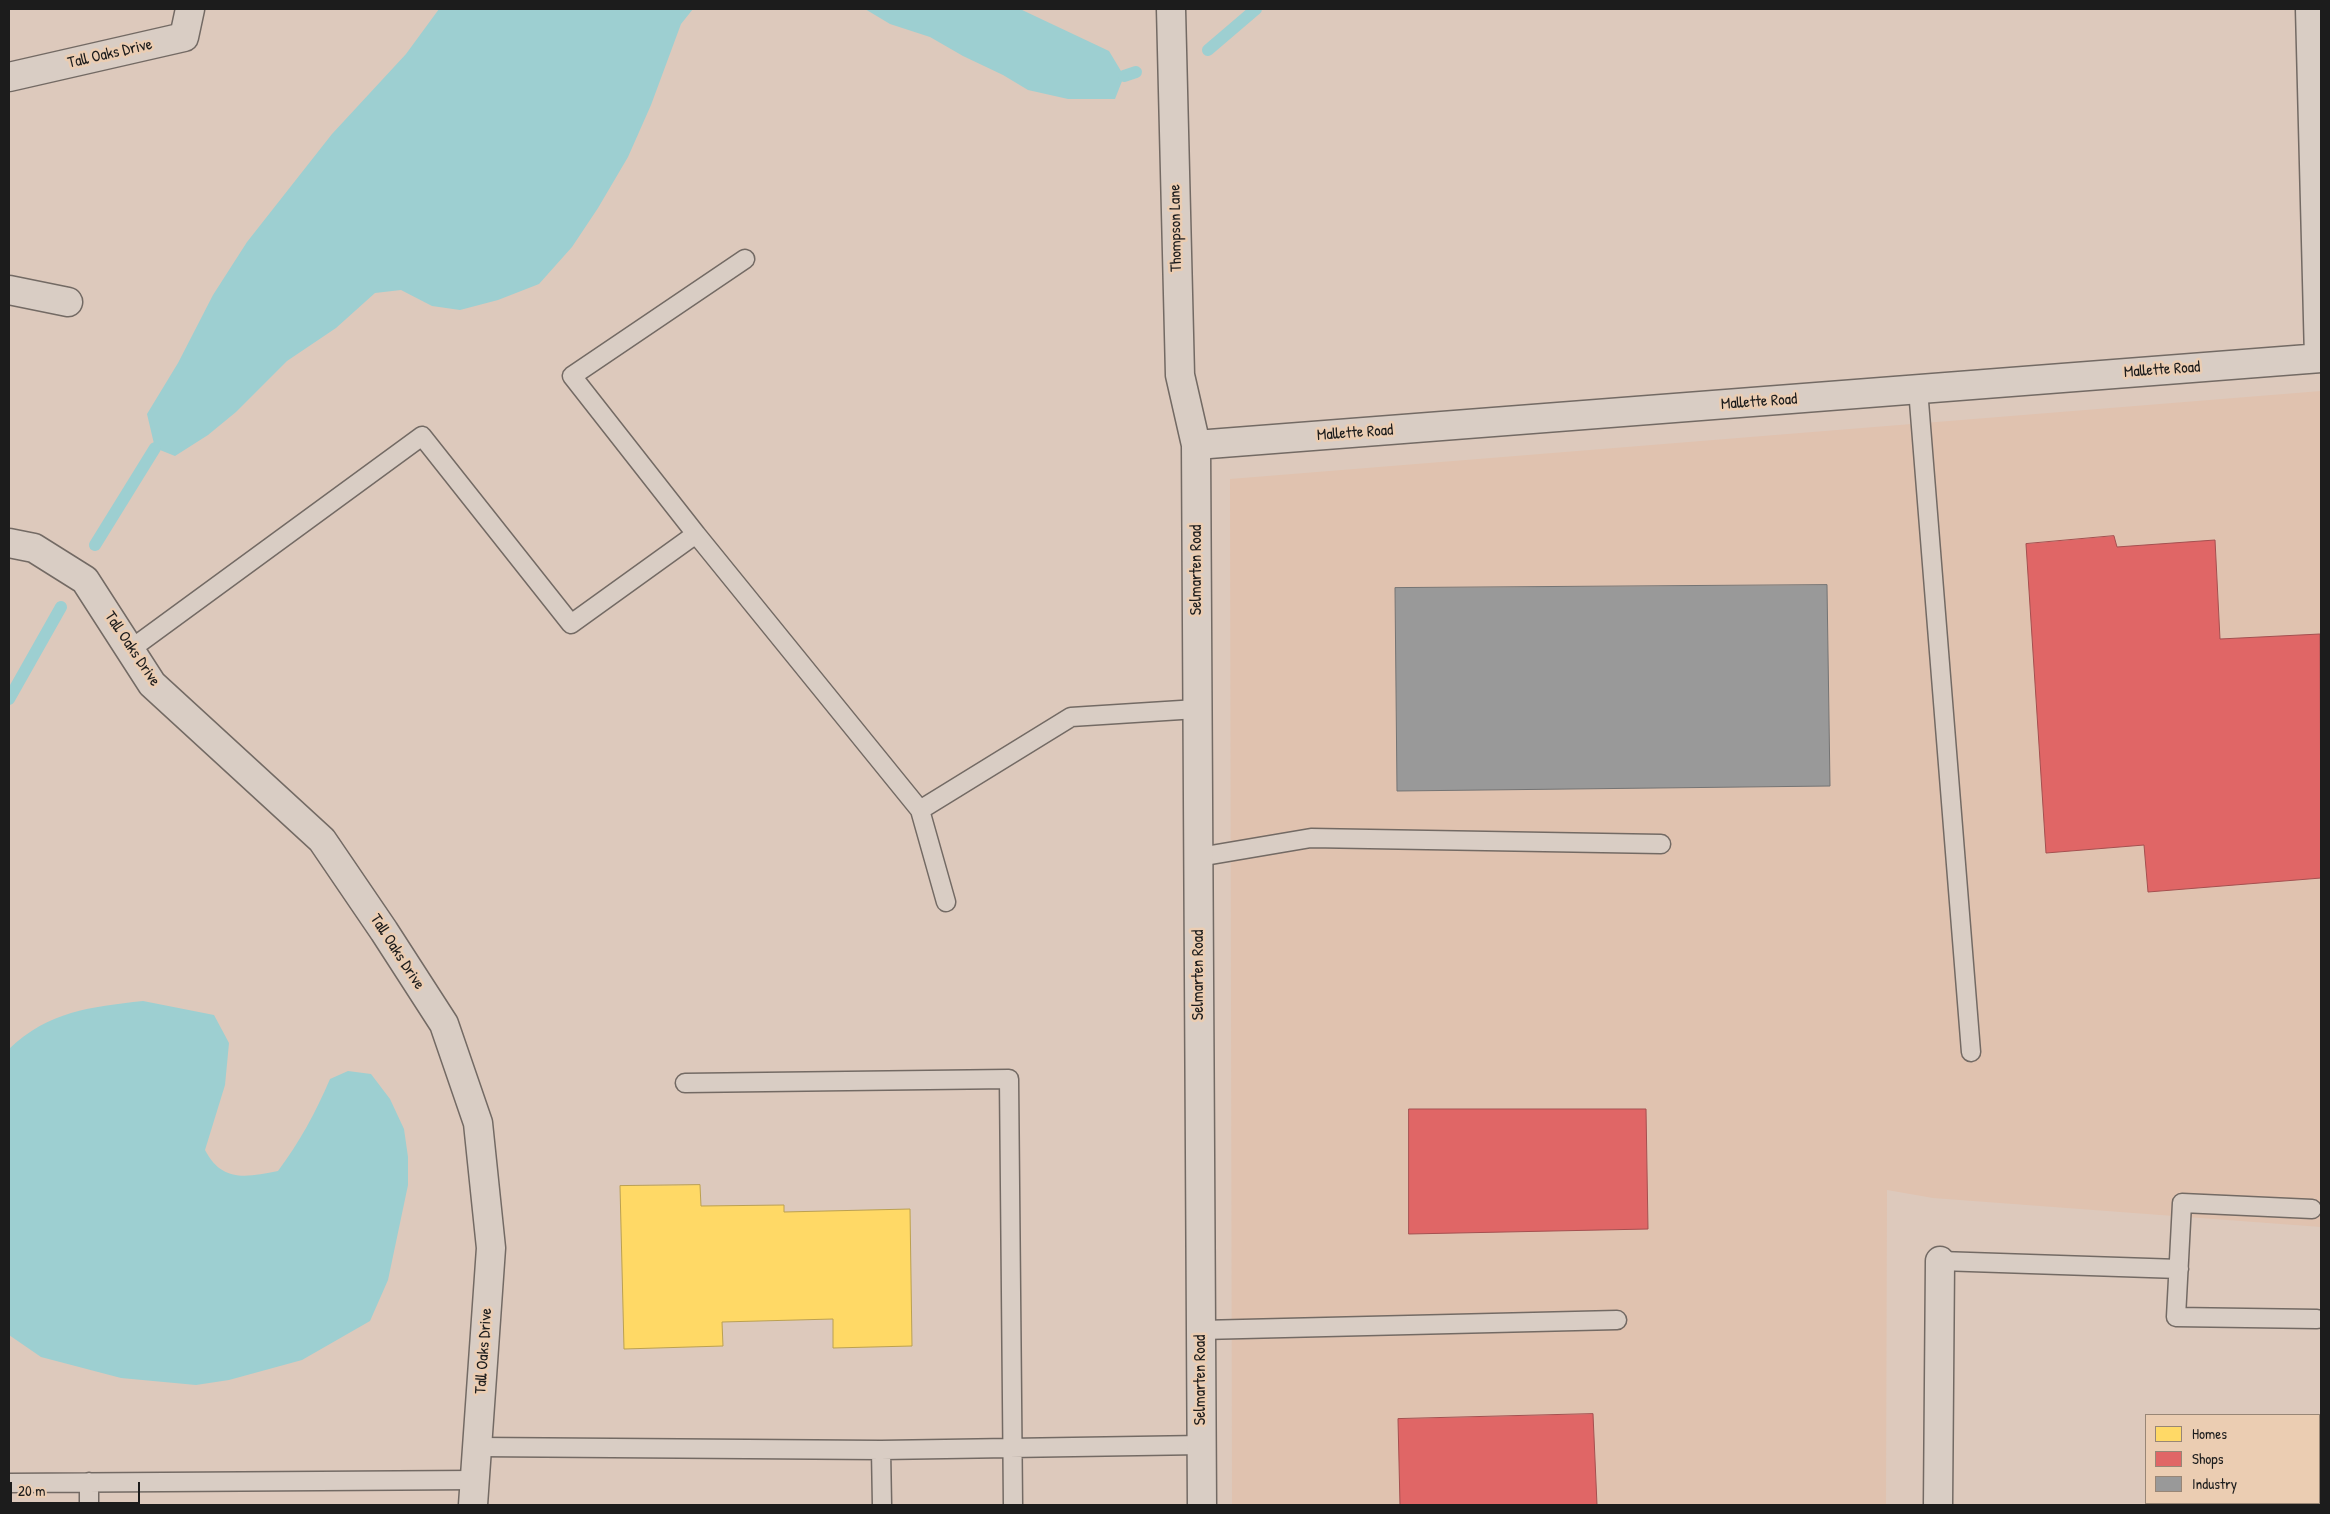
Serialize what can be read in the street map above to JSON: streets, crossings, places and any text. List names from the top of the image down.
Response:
{
  "streets": {
    "street": [
      "Tall Oaks Drive",
      "Thompson Lane",
      "Mallette Road",
      "Selmarten Road"
    ]
  },
  "crossings": [
    ["Thompson Lane", "Mallette Road"],
    ["Thompson Lane", "Selmarten Road"],
    ["Mallette Road", "Selmarten Road"]
  ],
  "legend": ["Homes", "Shops", "Industry"],
  "scale_bar": "20 m"
}
